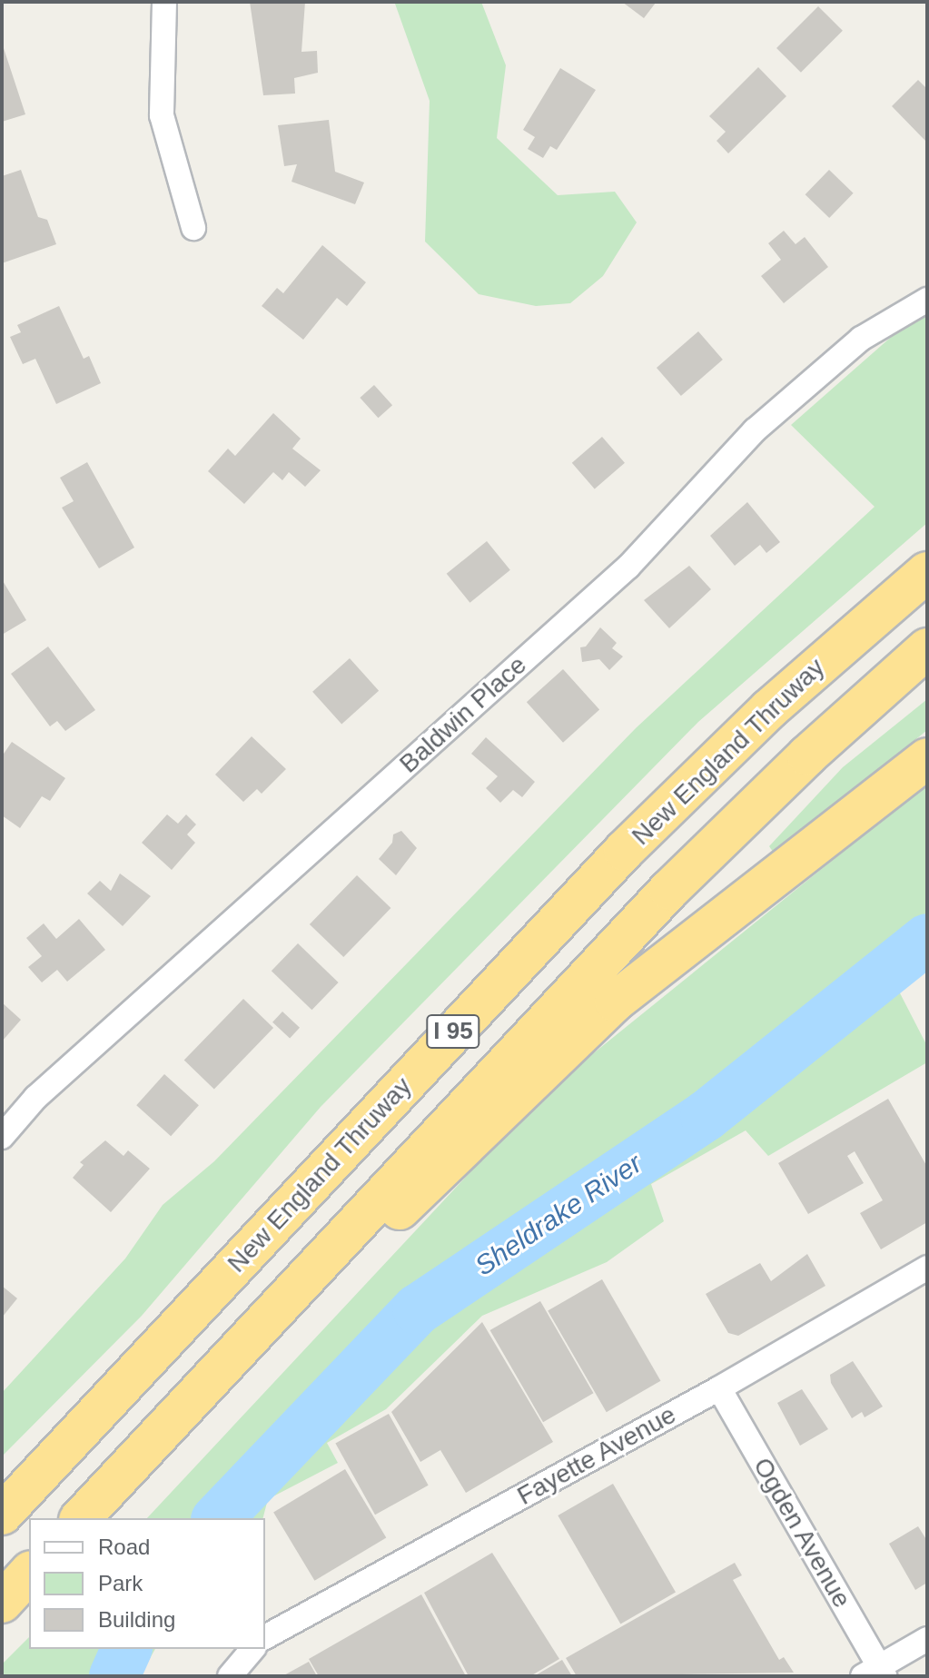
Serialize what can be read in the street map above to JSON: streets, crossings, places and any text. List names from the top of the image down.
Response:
{
  "streets": {
    "highway": ["New England Thruway", "I 95"],
    "street": ["Baldwin Place", "Fayette Avenue", "Ogden Avenue"]
  },
  "crossings": [
    ["Fayette Avenue", "Ogden Avenue"]
  ],
  "water": ["Sheldrake River"],
  "legend": ["Road", "Park", "Building"]
}
